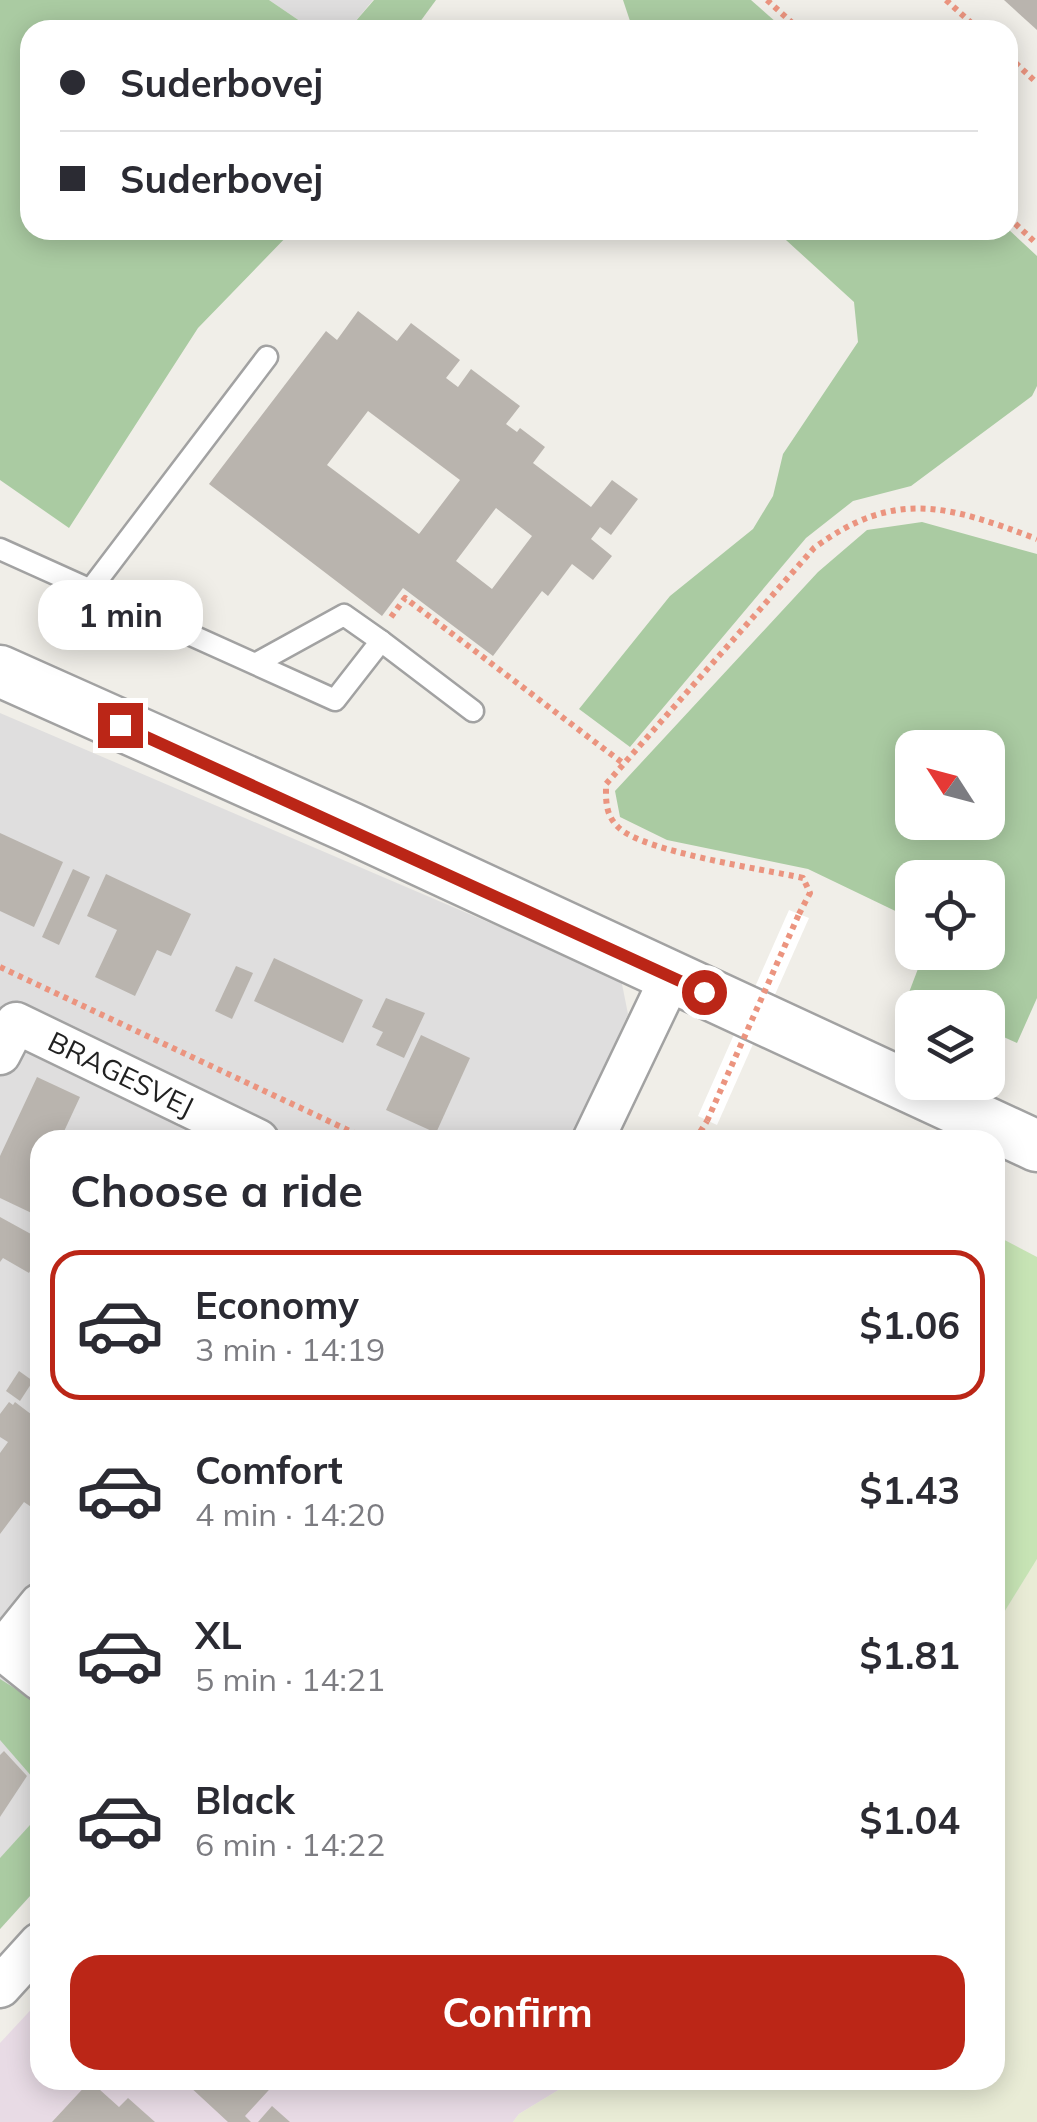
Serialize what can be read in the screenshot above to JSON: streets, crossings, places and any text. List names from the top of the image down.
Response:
{
  "streets": {
    "street": ["BRAGESVEJ"]
  },
  "north": "top left",
  "page": {
    "banner": ["Suderbovej", "Suderbovej"],
    "bubble": "1 min",
    "heading": "Choose a ride",
    "list": [
      {
        "name": "Economy",
        "note": "3 min · 14:19",
        "value": "$1.06"
      },
      {
        "name": "Comfort",
        "note": "4 min · 14:20",
        "value": "$1.43"
      },
      {
        "name": "XL",
        "note": "5 min · 14:21",
        "value": "$1.81"
      },
      {
        "name": "Black",
        "note": "6 min · 14:22",
        "value": "$1.04"
      }
    ],
    "buttons": "Confirm"
  }
}
